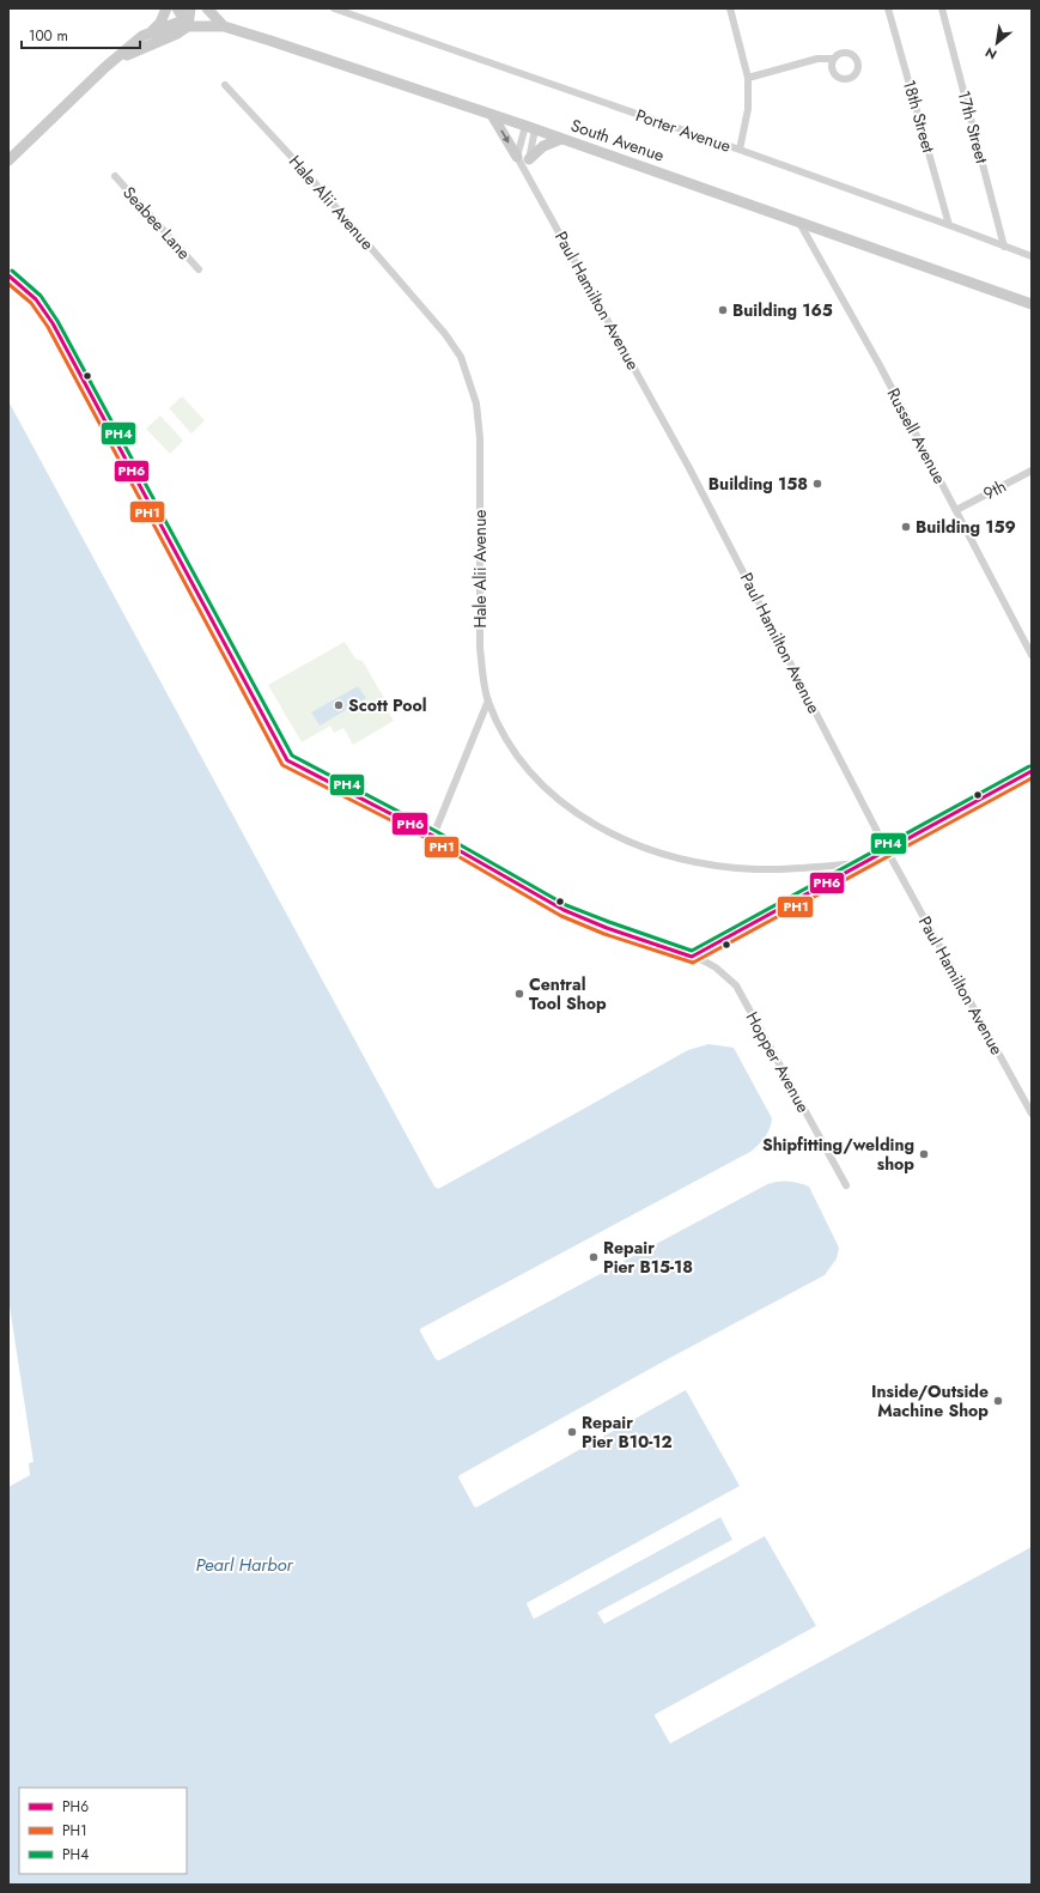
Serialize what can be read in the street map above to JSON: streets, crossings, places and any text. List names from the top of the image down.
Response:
{
  "streets": {
    "street": [
      "18th Street",
      "17th Street",
      "Porter Avenue",
      "South Avenue",
      "Hale Alii Avenue",
      "Seabee Lane",
      "Paul Hamilton Avenue",
      "Russell Avenue",
      "9th",
      "Hopper Avenue"
    ]
  },
  "crossings": [
    ["18th Street", "Porter Avenue"],
    ["17th Street", "Porter Avenue"],
    ["South Avenue", "Russell Avenue"],
    ["Russell Avenue", "9th"]
  ],
  "water": ["Pearl Harbor"],
  "places": [
    "Building 165",
    "Building 158",
    "Building 159",
    "Scott Pool",
    "Central Tool Shop",
    "Shipfitting/welding shop",
    "Repair Pier B15-18",
    "Inside/Outside Machine Shop",
    "Repair Pier B10-12"
  ],
  "lines": ["transit line PH4", "transit line PH6", "transit line PH1"],
  "legend": ["PH6", "PH1", "PH4"],
  "scale_bar": "100 m",
  "north": "bottom left"
}
